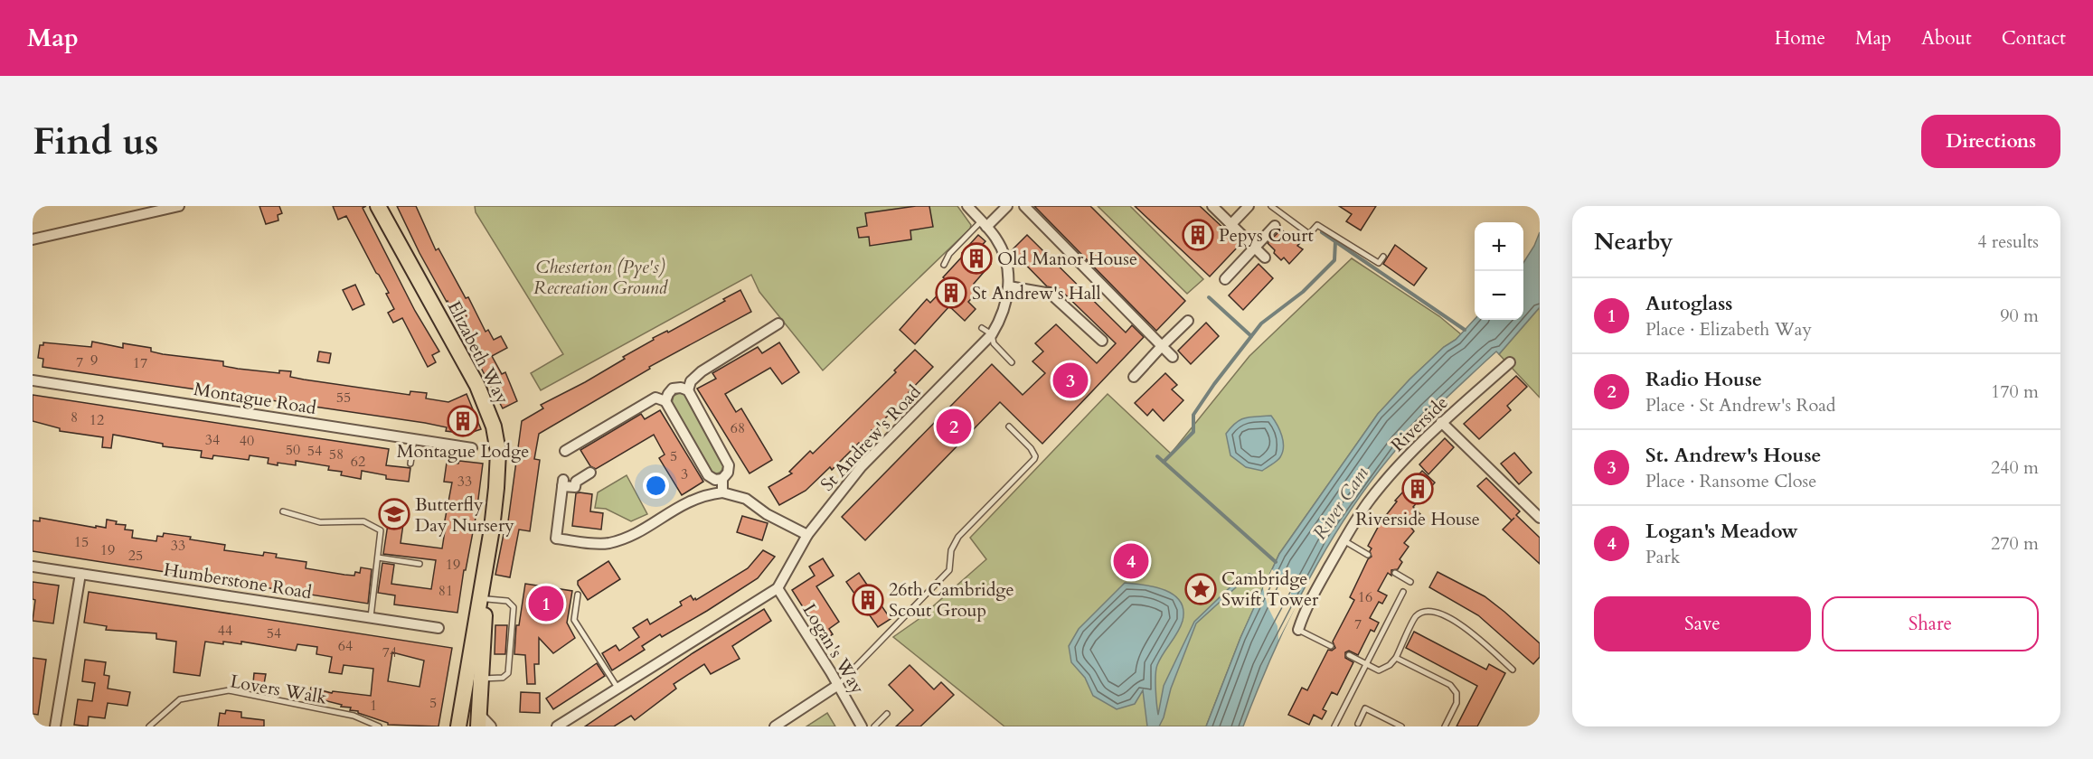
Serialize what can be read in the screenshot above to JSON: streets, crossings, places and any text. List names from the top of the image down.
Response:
{
  "streets": {
    "main road": ["Elizabeth Way"],
    "street": [
      "Montague Road",
      "Riverside",
      "St Andrew's Road",
      "Humberstone Road",
      "Logan's Way"
    ],
    "lane": ["Lovers Walk"]
  },
  "crossings": [
    ["St Andrew's Road", "Logan's Way"]
  ],
  "water": ["River Cam"],
  "parks": ["Chesterton (Pye's) Recreation Ground"],
  "places": {
    "building": [
      "Pepys Court",
      "Old Manor House",
      "St Andrew's Hall",
      "Montague Lodge",
      "Riverside House",
      "26th Cambridge Scout Group"
    ],
    "school or university": ["Butterfly Day Nursery"],
    "place": ["Cambridge Swift Tower"]
  },
  "house_numbers": [
    "9",
    "7",
    "17",
    "55",
    "8",
    "12",
    "68",
    "34",
    "40",
    "50",
    "54",
    "58",
    "5",
    "62",
    "3",
    "33",
    "15",
    "33",
    "19",
    "25",
    "19",
    "81",
    "16",
    "7",
    "44",
    "54",
    "64",
    "74",
    "5",
    "1"
  ],
  "page": {
    "header": "Map",
    "nav": [
      "Home",
      "Map",
      "About",
      "Contact"
    ],
    "buttons": [
      "Directions",
      ["Save", "Share"]
    ],
    "title": "Find us",
    "heading": ["Nearby", "4 results"],
    "map_buttons": ["+", "−"],
    "list": [
      {
        "mark": "1",
        "name": "Autoglass",
        "note": "Place · Elizabeth Way",
        "value": "90 m"
      },
      {
        "mark": "2",
        "name": "Radio House",
        "note": "Place · St Andrew's Road",
        "value": "170 m"
      },
      {
        "mark": "3",
        "name": "St. Andrew's House",
        "note": "Place · Ransome Close",
        "value": "240 m"
      },
      {
        "mark": "4",
        "name": "Logan's Meadow",
        "note": "Park",
        "value": "270 m"
      }
    ],
    "pins": [
      "3",
      "2",
      "4",
      "1"
    ]
  }
}
